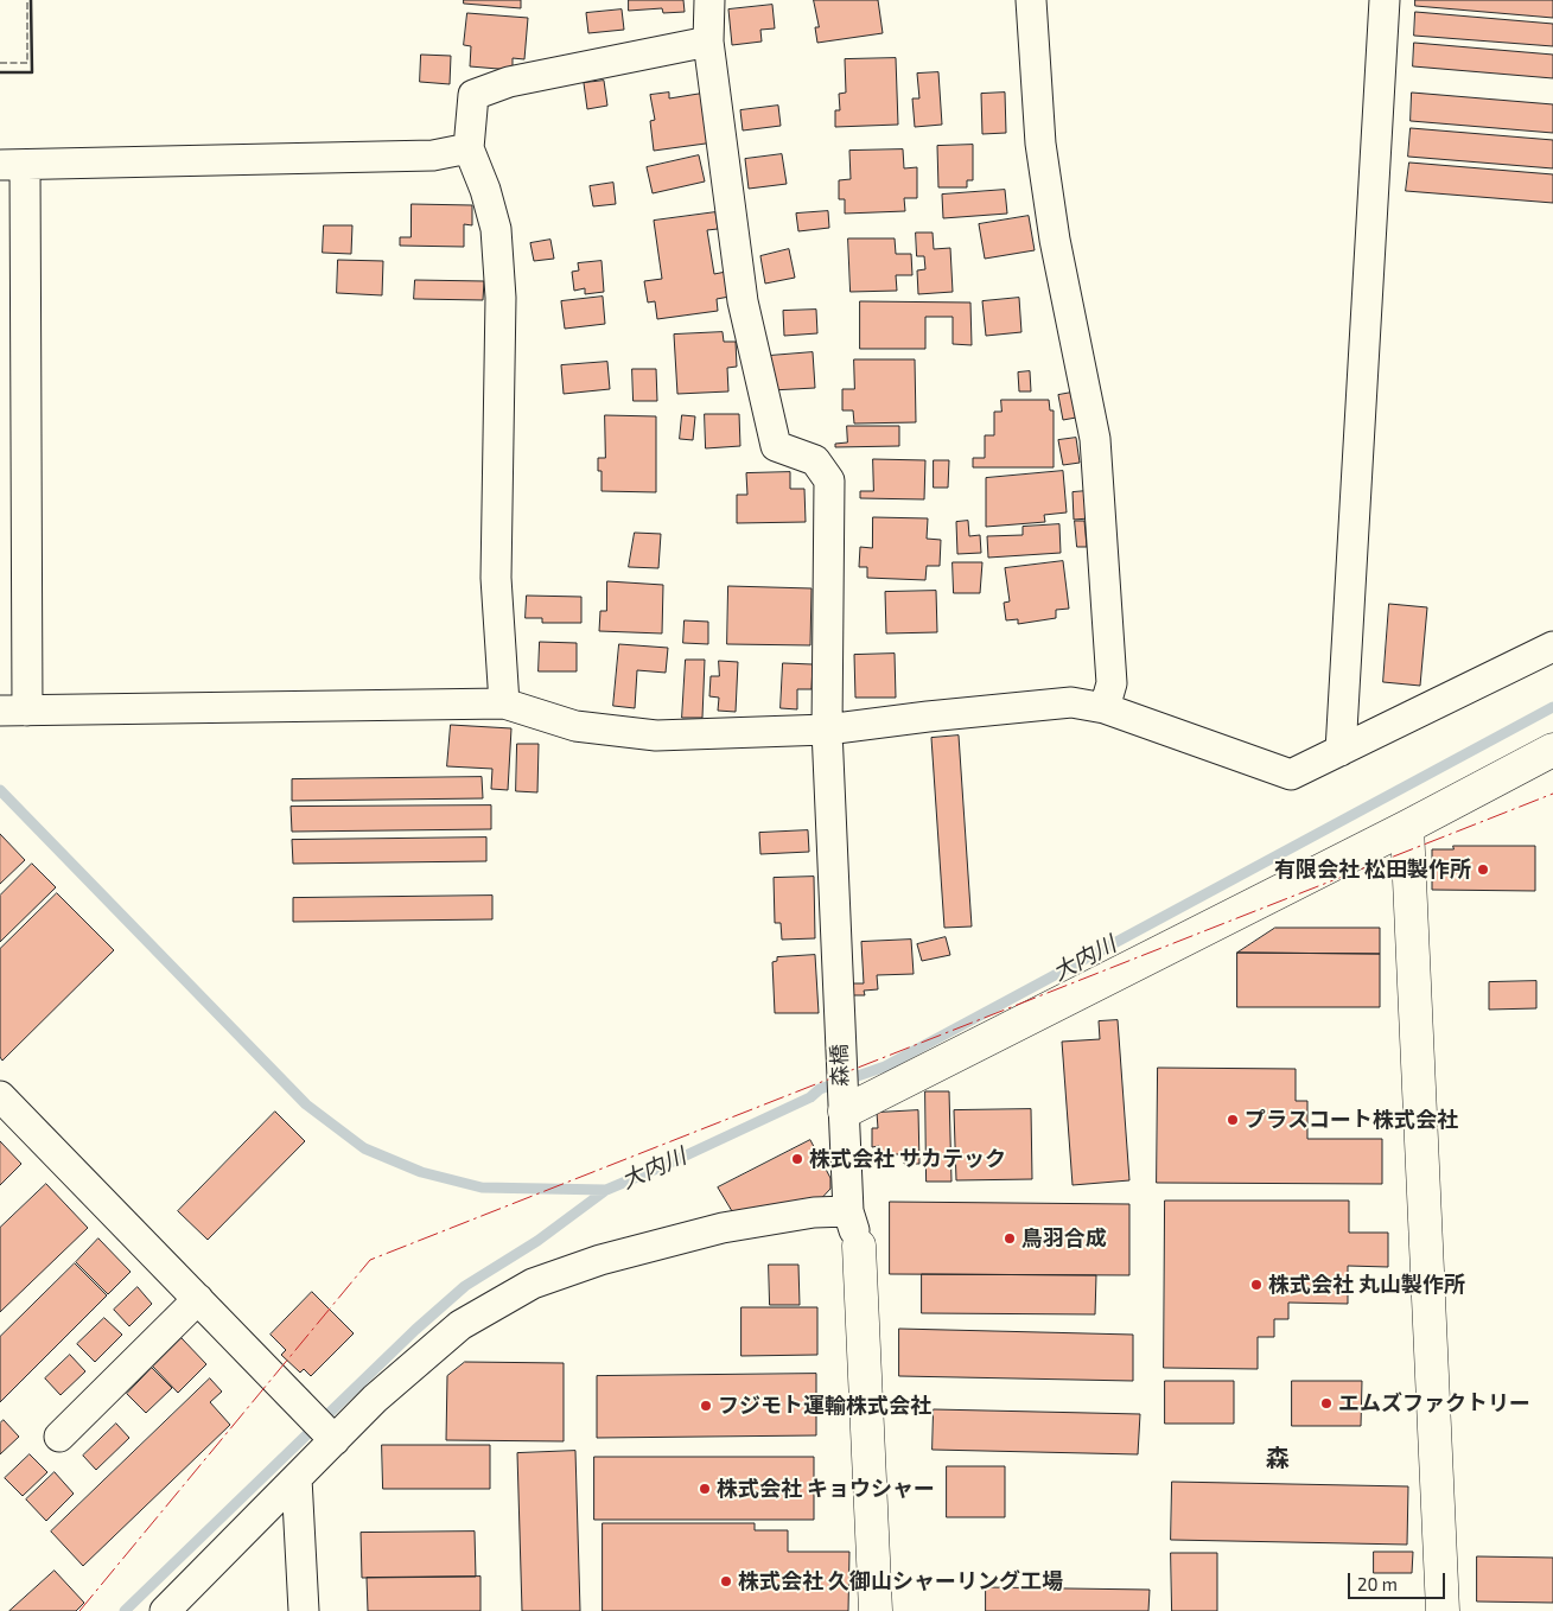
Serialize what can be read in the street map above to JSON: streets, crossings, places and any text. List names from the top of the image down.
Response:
{
  "streets": {
    "street": ["森橋"]
  },
  "districts": ["森"],
  "water": ["大内川"],
  "places": [
    "有限会社 松田製作所",
    "プラスコート株式会社",
    "株式会社 サカテック",
    "鳥羽合成",
    "株式会社 丸山製作所",
    "エムズファクトリー",
    "フジモト運輸株式会社",
    "株式会社 キョウシャー",
    "株式会社 久御山シャーリング工場"
  ],
  "scale_bar": "20 m"
}
